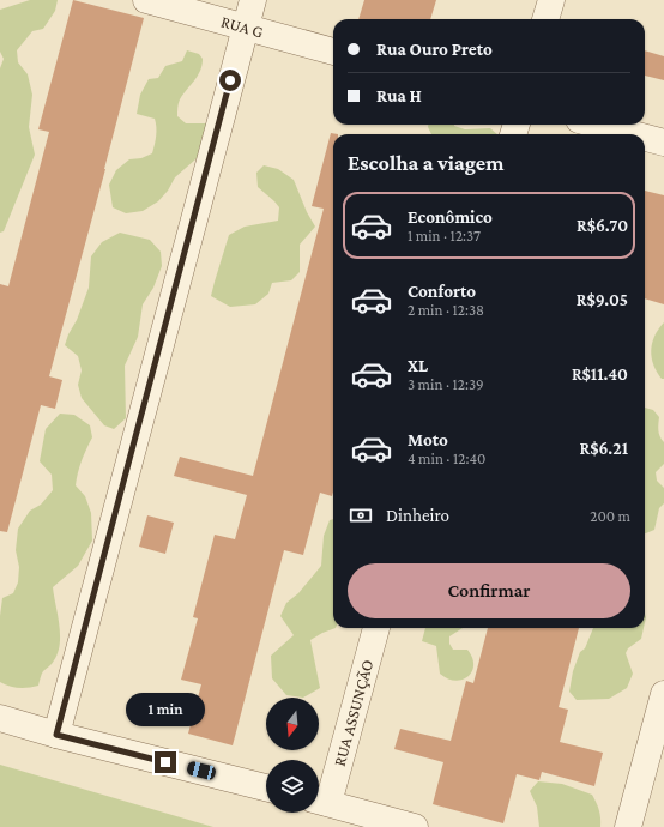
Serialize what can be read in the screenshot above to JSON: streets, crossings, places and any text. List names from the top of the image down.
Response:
{
  "streets": {
    "street": ["RUA G", "RUA ASSUNÇÃO"]
  },
  "north": "bottom",
  "page": {
    "banner": ["Rua Ouro Preto", "Rua H"],
    "heading": "Escolha a viagem",
    "list": [
      {
        "name": "Econômico",
        "note": "1 min · 12:37",
        "value": "R$6.70"
      },
      {
        "name": "Conforto",
        "note": "2 min · 12:38",
        "value": "R$9.05"
      },
      {
        "name": "XL",
        "note": "3 min · 12:39",
        "value": "R$11.40"
      },
      {
        "name": "Moto",
        "note": "4 min · 12:40",
        "value": "R$6.21"
      }
    ],
    "pay": ["Dinheiro", "200 m"],
    "buttons": "Confirmar",
    "bubble": "1 min"
  }
}
